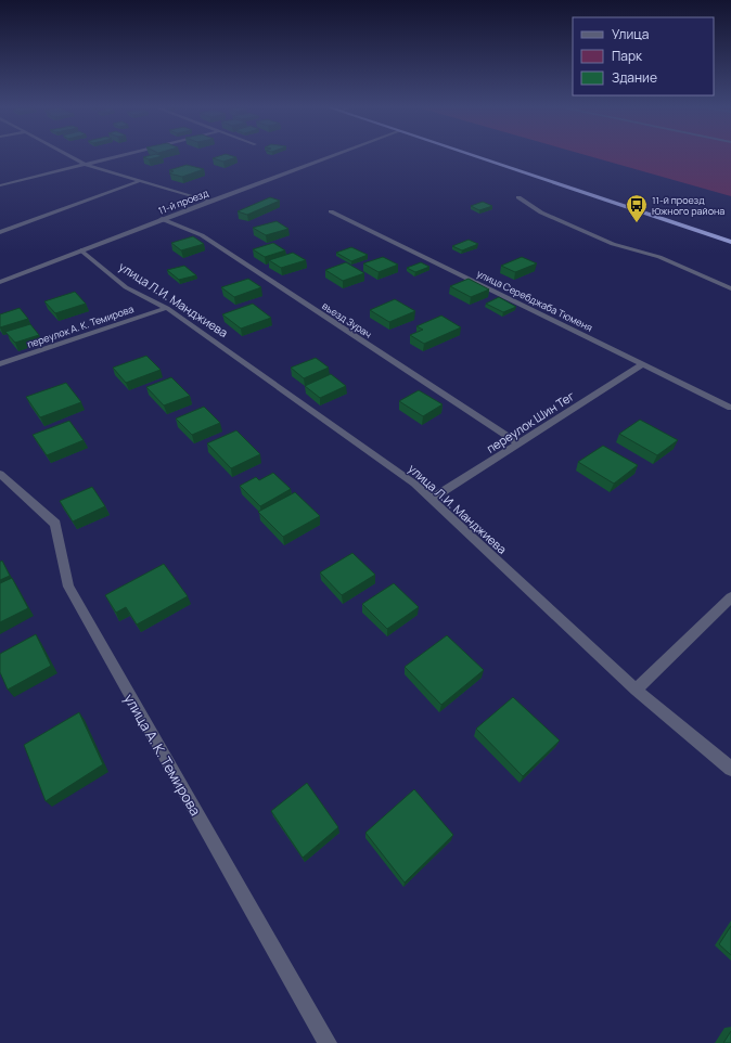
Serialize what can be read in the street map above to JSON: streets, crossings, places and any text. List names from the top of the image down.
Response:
{
  "streets": {
    "street": [
      "11-й проезд",
      "улица Л.И. Манджиева",
      "улица Серебджаба Тюменя",
      "въезд Зурач",
      "переулок А. К. Темирова",
      "переулок Шин Тег",
      "улица А. К. Темирова"
    ]
  },
  "crossings": [
    ["11-й проезд", "улица Л.И. Манджиева"],
    ["11-й проезд", "въезд Зурач"],
    ["улица Л.И. Манджиева", "переулок А. К. Темирова"],
    ["улица Л.И. Манджиева", "переулок Шин Тег"],
    ["улица Серебджаба Тюменя", "переулок Шин Тег"],
    ["въезд Зурач", "переулок Шин Тег"]
  ],
  "places": {
    "bus stop": ["11-й проезд Южного района"]
  },
  "legend": ["Улица", "Парк", "Здание"]
}
